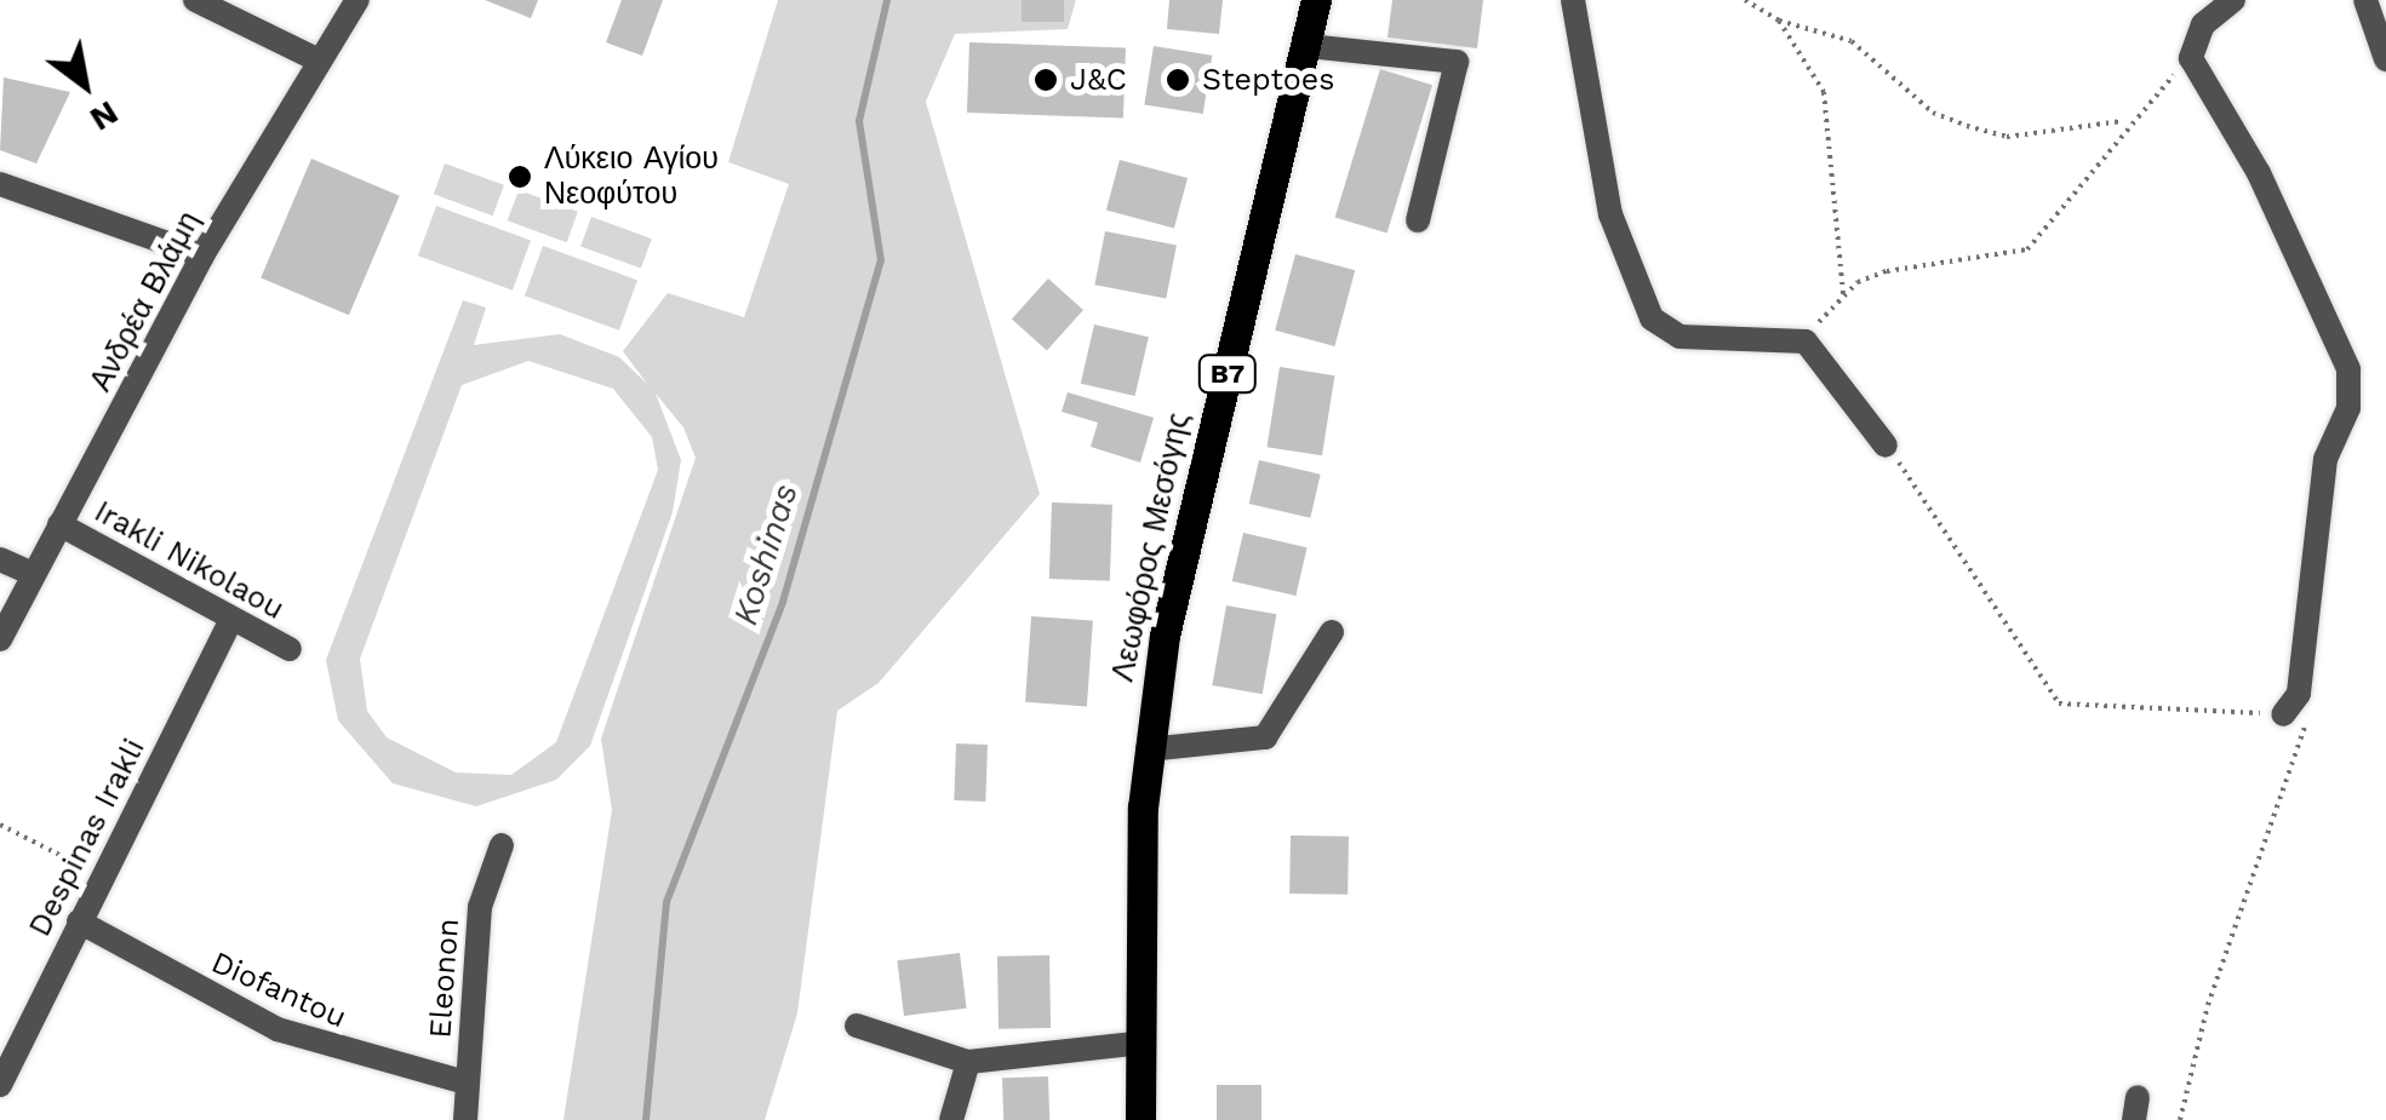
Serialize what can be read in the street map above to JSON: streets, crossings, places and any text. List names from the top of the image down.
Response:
{
  "streets": {
    "main road": ["B7", "Λεωφόρος Μεσόγης"],
    "street": [
      "Ανδρέα Βλάμη",
      "Irakli Nikolaou",
      "Despinas Irakli",
      "Eleonon",
      "Diofantou"
    ]
  },
  "crossings": [
    ["Ανδρέα Βλάμη", "Irakli Nikolaou"],
    ["Irakli Nikolaou", "Despinas Irakli"],
    ["Despinas Irakli", "Diofantou"],
    ["Eleonon", "Diofantou"]
  ],
  "water": ["Koshinas"],
  "places": ["J&C", "Steptoes", "Λύκειο Αγίου Νεοφύτου"],
  "north": "bottom right"
}
